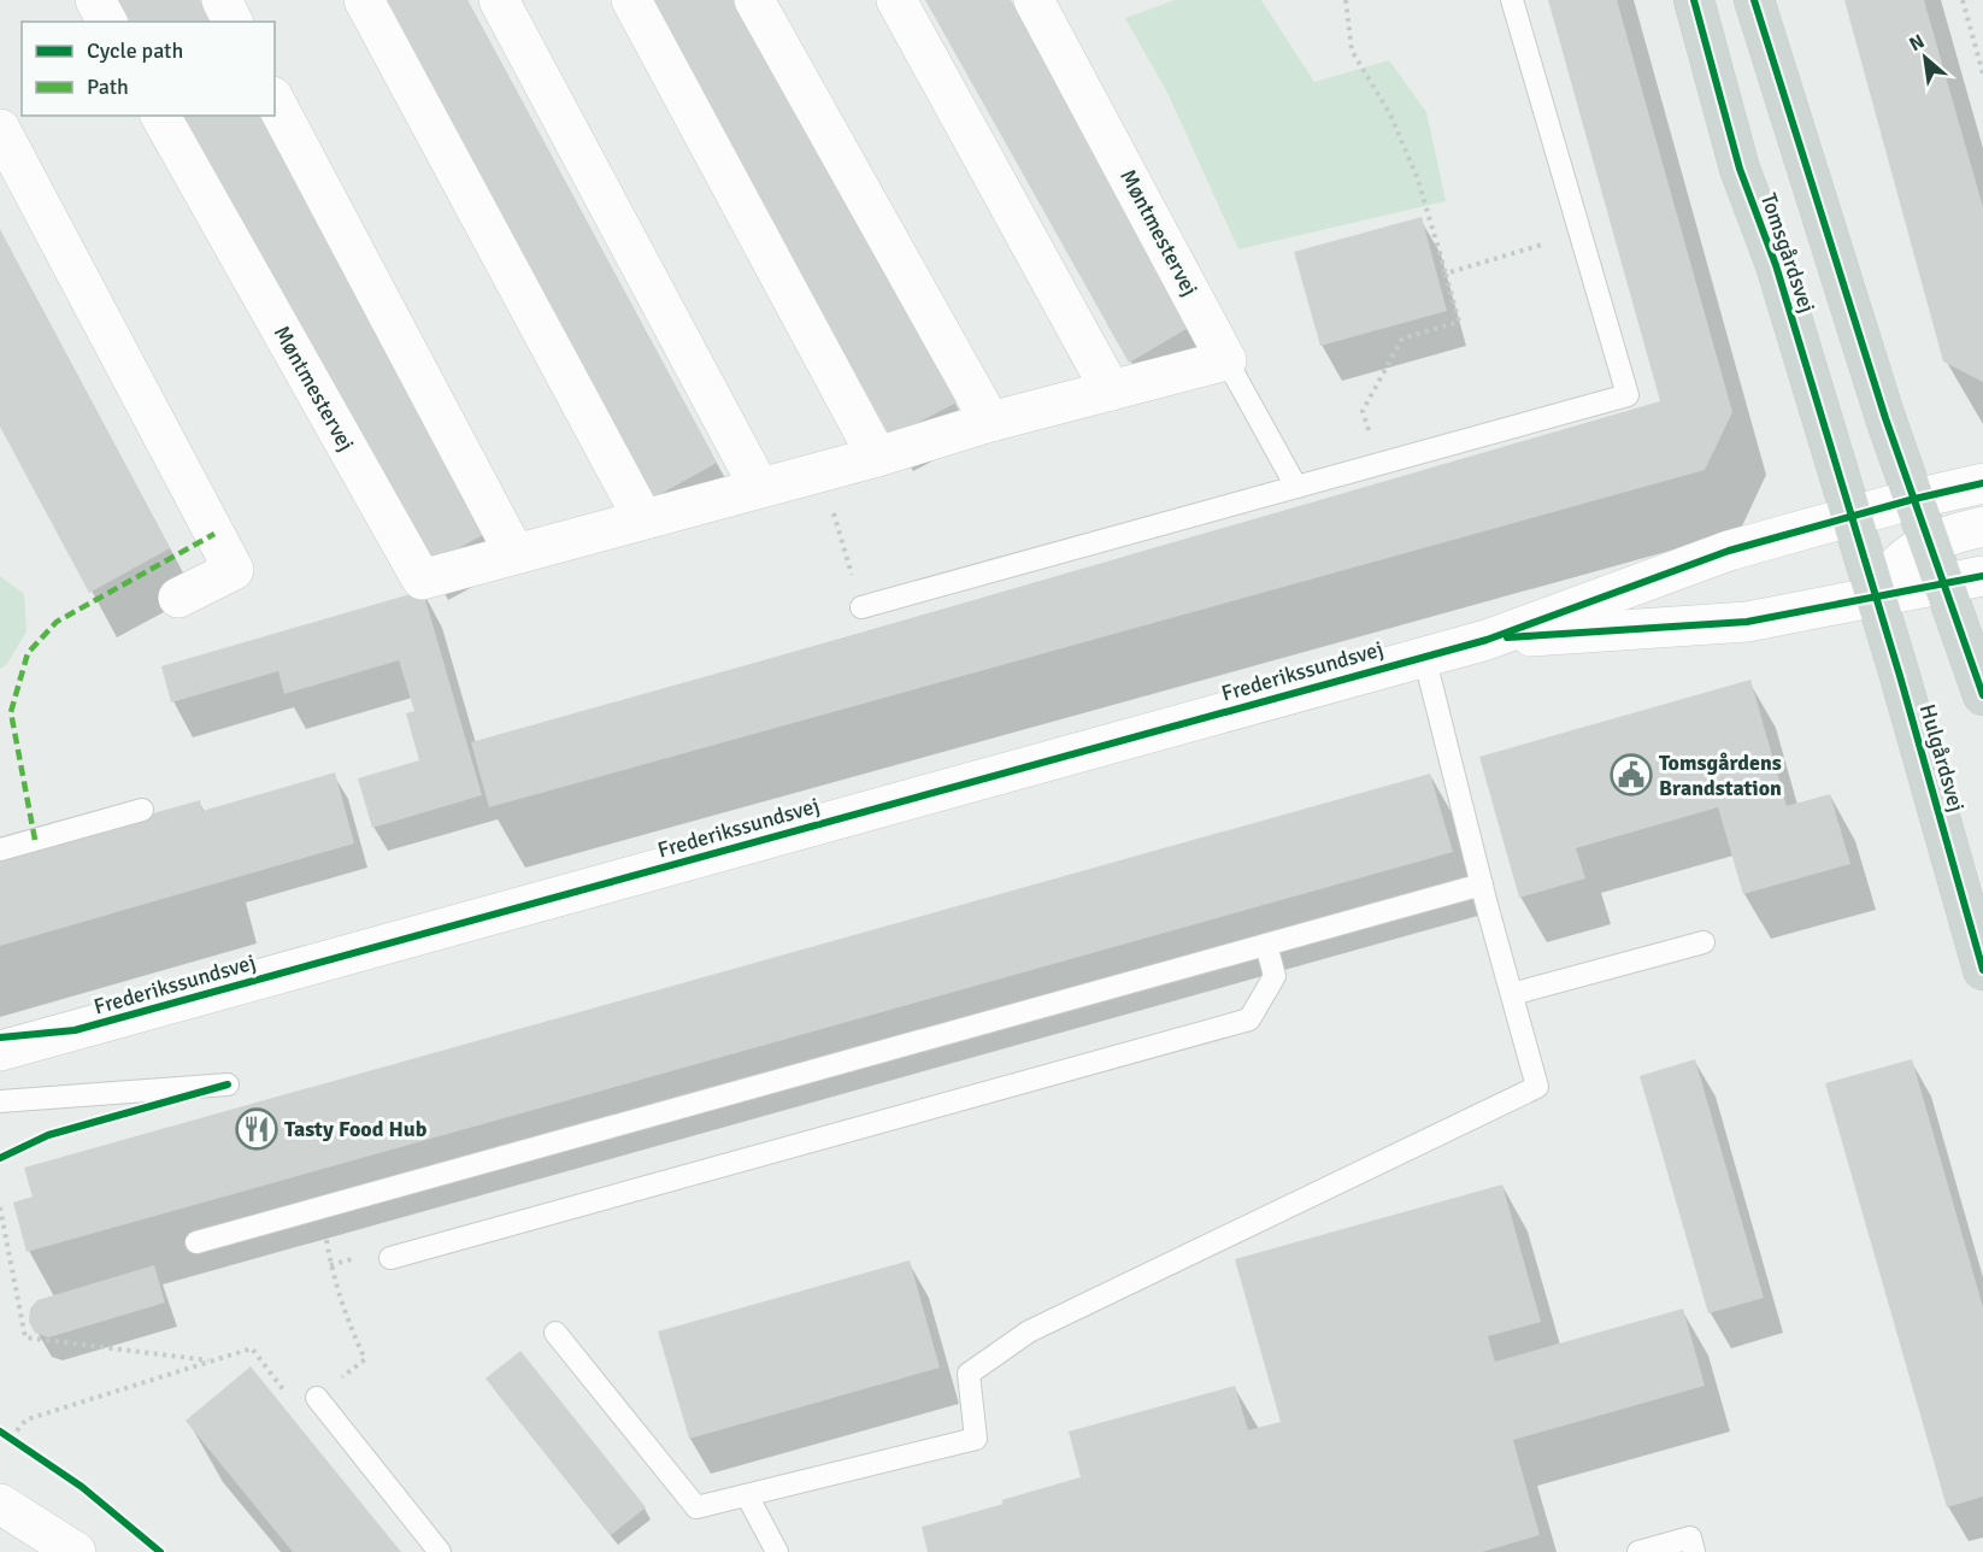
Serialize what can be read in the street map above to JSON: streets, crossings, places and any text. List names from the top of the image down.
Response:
{
  "streets": {
    "main road": ["Tomsgårdsvej", "Hulgårdsvej"],
    "street": ["Møntmestervej", "Frederikssundsvej"]
  },
  "crossings": [
    ["Tomsgårdsvej", "Frederikssundsvej"],
    ["Tomsgårdsvej", "Hulgårdsvej"],
    ["Frederikssundsvej", "Hulgårdsvej"]
  ],
  "places": {
    "public building": ["Tomsgårdens Brandstation"],
    "restaurant": ["Tasty Food Hub"]
  },
  "legend": ["Cycle path", "Path"],
  "north": "top left"
}
